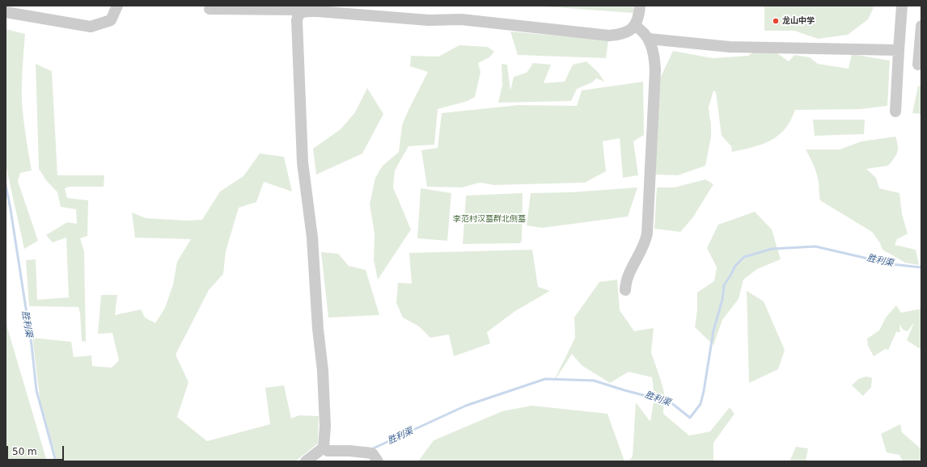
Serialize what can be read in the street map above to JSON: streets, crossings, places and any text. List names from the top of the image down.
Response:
{
  "water": ["胜利渠"],
  "parks": ["李范村汉墓群北侧墓"],
  "places": ["龙山中学"],
  "scale_bar": "50 m"
}
